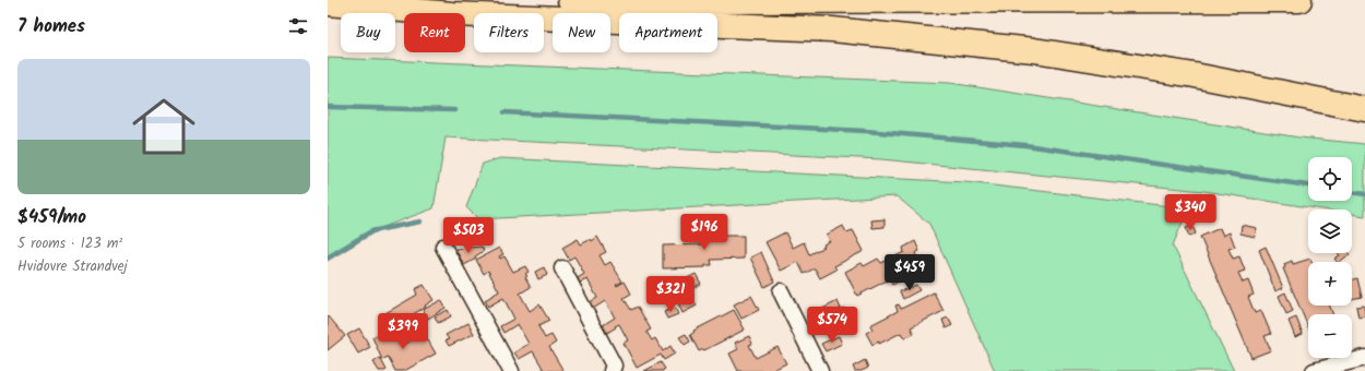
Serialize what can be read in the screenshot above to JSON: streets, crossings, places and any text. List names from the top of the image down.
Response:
{
  "page": {
    "heading": "7 homes",
    "chip": [
      "Buy",
      "Rent",
      "Filters",
      "New",
      "Apartment"
    ],
    "list": [
      {
        "name": "$459/mo",
        "note": "5 rooms · 123 m² · Hvidovre Strandvej"
      }
    ],
    "map_buttons": ["+", "−"],
    "price": [
      "$340",
      "$196",
      "$503",
      "$459",
      "$321",
      "$574",
      "$399"
    ]
  }
}
